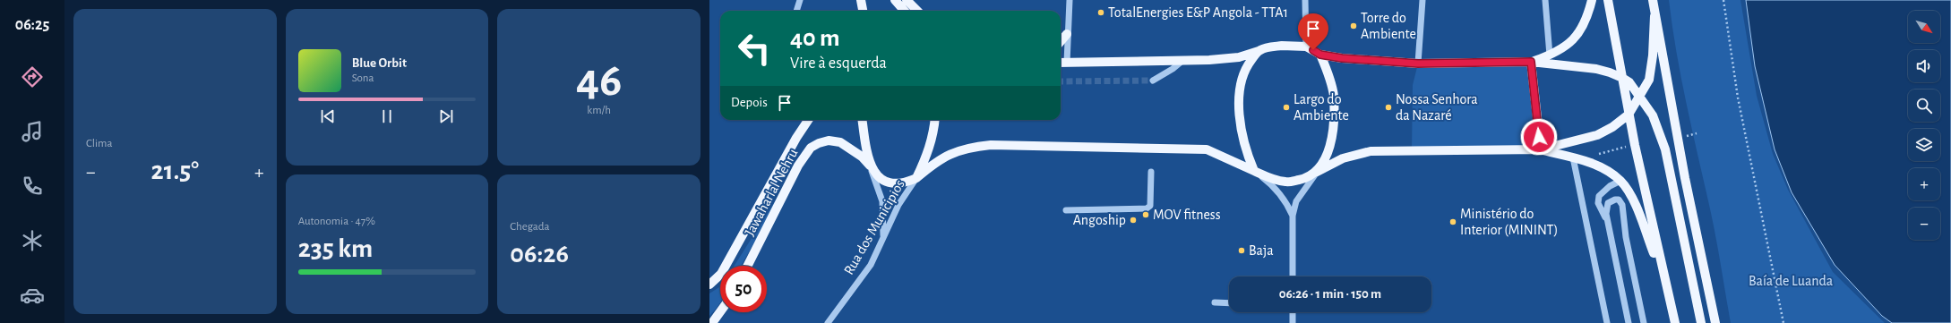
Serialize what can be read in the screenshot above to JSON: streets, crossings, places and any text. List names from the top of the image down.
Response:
{
  "streets": {
    "main road": ["Jawaharlal Nehru"],
    "street": ["Rua dos Municipios"]
  },
  "crossings": [
    ["Jawaharlal Nehru", "Rua dos Municipios"]
  ],
  "parks": ["Baía de Luanda"],
  "places": [
    "TotalEnergies E&P Angola - TTA1",
    "Torre do Ambiente",
    "Largo do Ambiente",
    "Nossa Senhora da Nazaré",
    "MOV fitness",
    "Angoship",
    "Ministério do Interior (MININT)",
    "Baja"
  ],
  "north": "bottom right",
  "page": {
    "tabs": "06:25",
    "tile": [
      "Clima",
      ["46", "km/h"],
      ["Autonomia · 47%", "235 km"],
      ["Chegada", "06:26"]
    ],
    "map_buttons": ["+", "−"],
    "turn": ["40 m", "Vire à esquerda"],
    "song": ["Blue Orbit", "Sona"],
    "then": "Depois",
    "heat": ["−", "21.5°", "+"],
    "limit": "50",
    "trip": "06:26 · 1 min · 150 m"
  }
}
